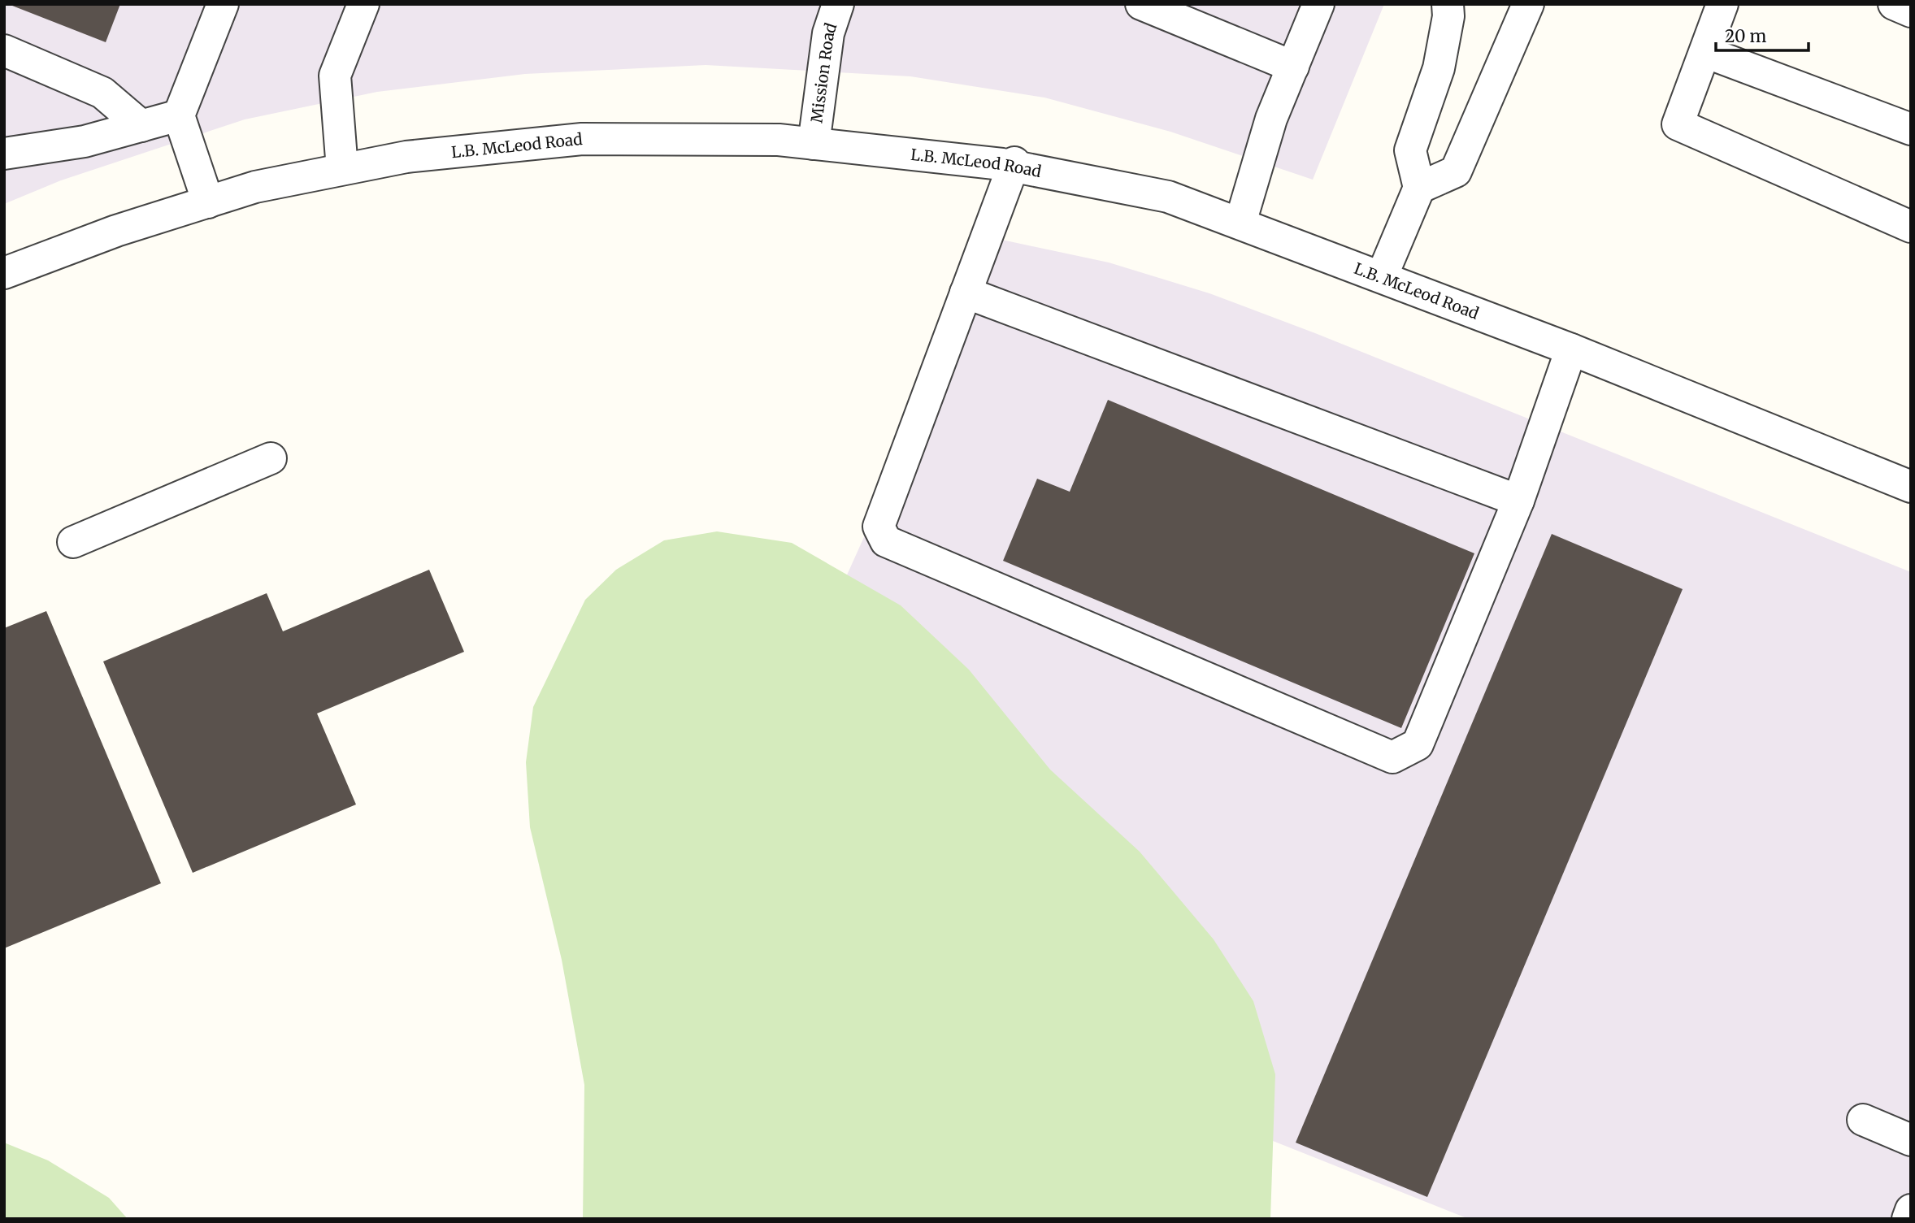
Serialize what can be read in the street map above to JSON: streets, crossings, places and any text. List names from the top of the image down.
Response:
{
  "streets": {
    "street": ["Mission Road", "L.B. McLeod Road"]
  },
  "crossings": [
    ["Mission Road", "L.B. McLeod Road"]
  ],
  "scale_bar": "20 m"
}
